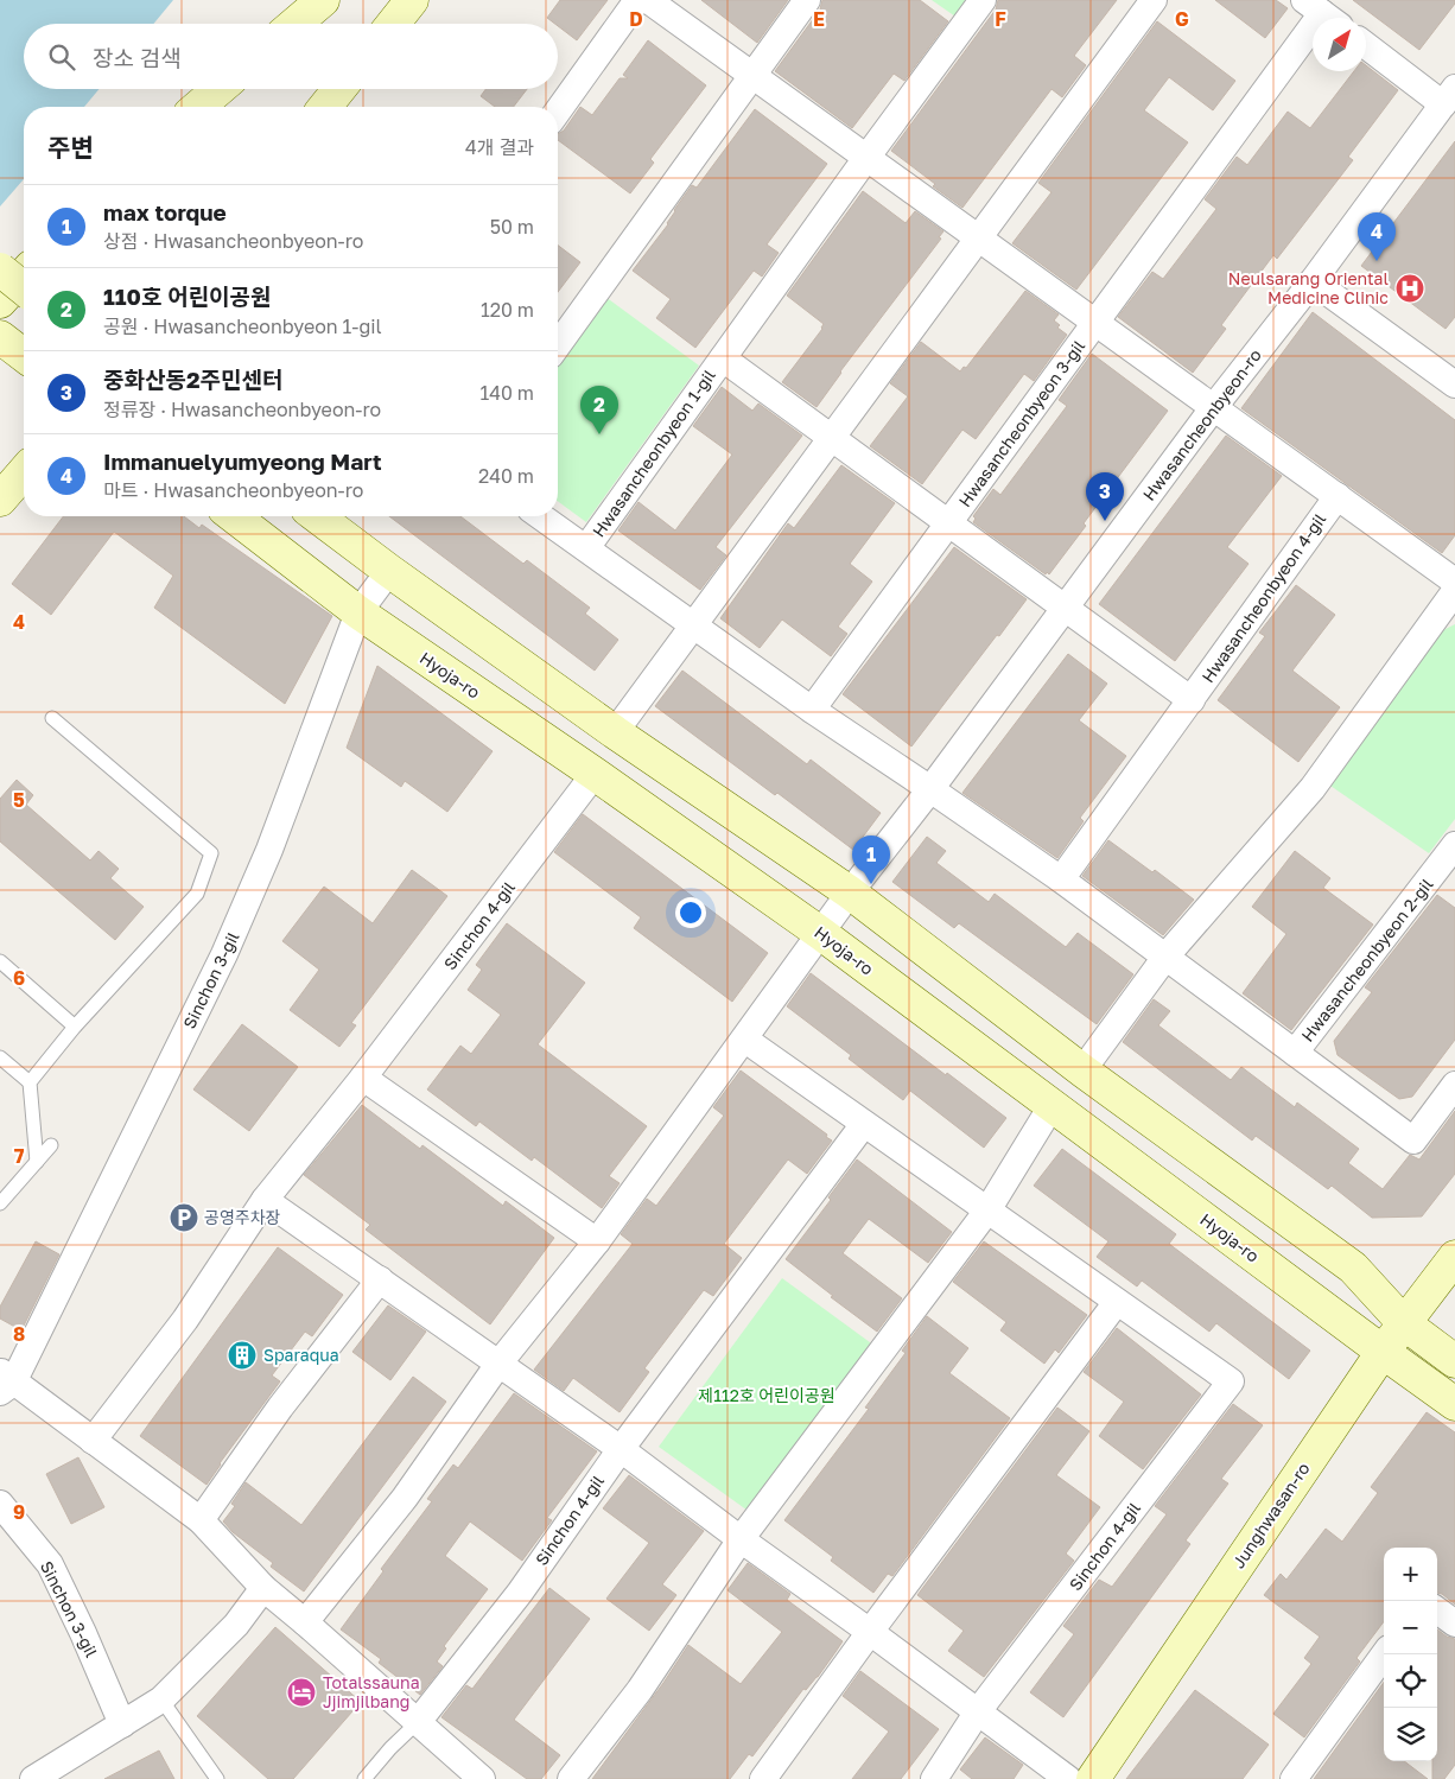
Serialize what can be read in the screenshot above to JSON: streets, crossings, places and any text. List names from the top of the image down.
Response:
{
  "streets": {
    "street": [
      "Hwasancheonbyeon 3-gil",
      "Hwasancheonbyeon-ro",
      "Hwasancheonbyeon 1-gil",
      "Hwasancheonbyeon 4-gil",
      "Hyoja-ro",
      "Sinchon 4-gil",
      "Hwasancheonbyeon 2-gil",
      "Sinchon 3-gil",
      "Junghwasan-ro"
    ]
  },
  "crossings": [
    ["Hwasancheonbyeon 3-gil", "Hwasancheonbyeon-ro"],
    ["Hwasancheonbyeon 3-gil", "Hwasancheonbyeon 4-gil"],
    ["Hwasancheonbyeon-ro", "Hwasancheonbyeon 1-gil"],
    ["Hwasancheonbyeon-ro", "Hwasancheonbyeon 4-gil"],
    ["Hwasancheonbyeon-ro", "Hyoja-ro"],
    ["Hwasancheonbyeon-ro", "Hwasancheonbyeon 2-gil"],
    ["Hwasancheonbyeon 1-gil", "Hwasancheonbyeon 2-gil"],
    ["Hyoja-ro", "Sinchon 4-gil"],
    ["Hyoja-ro", "Sinchon 3-gil"],
    ["Hyoja-ro", "Junghwasan-ro"],
    ["Sinchon 4-gil", "Sinchon 3-gil"]
  ],
  "parks": ["제112호 어린이공원"],
  "places": {
    "hospital": ["Neulsarang Oriental Medicine Clinic"],
    "parking": ["공영주차장"],
    "building": ["Sparaqua"],
    "hotel": ["Totalssauna Jjimjilbang"]
  },
  "north": "top right",
  "page": {
    "search": "장소 검색",
    "heading": ["주변", "4개 결과"],
    "list": [
      {
        "mark": "1",
        "name": "max torque",
        "note": "상점 · Hwasancheonbyeon-ro",
        "value": "50 m"
      },
      {
        "mark": "2",
        "name": "110호 어린이공원",
        "note": "공원 · Hwasancheonbyeon 1-gil",
        "value": "120 m"
      },
      {
        "mark": "3",
        "name": "중화산동2주민센터",
        "note": "정류장 · Hwasancheonbyeon-ro",
        "value": "140 m"
      },
      {
        "mark": "4",
        "name": "Immanuelyumyeong Mart",
        "note": "마트 · Hwasancheonbyeon-ro",
        "value": "240 m"
      }
    ],
    "pins": [
      "4",
      "2",
      "3",
      "1"
    ],
    "map_buttons": ["+", "−"]
  },
  "grid": {
    "columns": [
      "D",
      "E",
      "F",
      "G"
    ],
    "rows": [
      "4",
      "5",
      "6",
      "7",
      "8",
      "9"
    ]
  }
}
